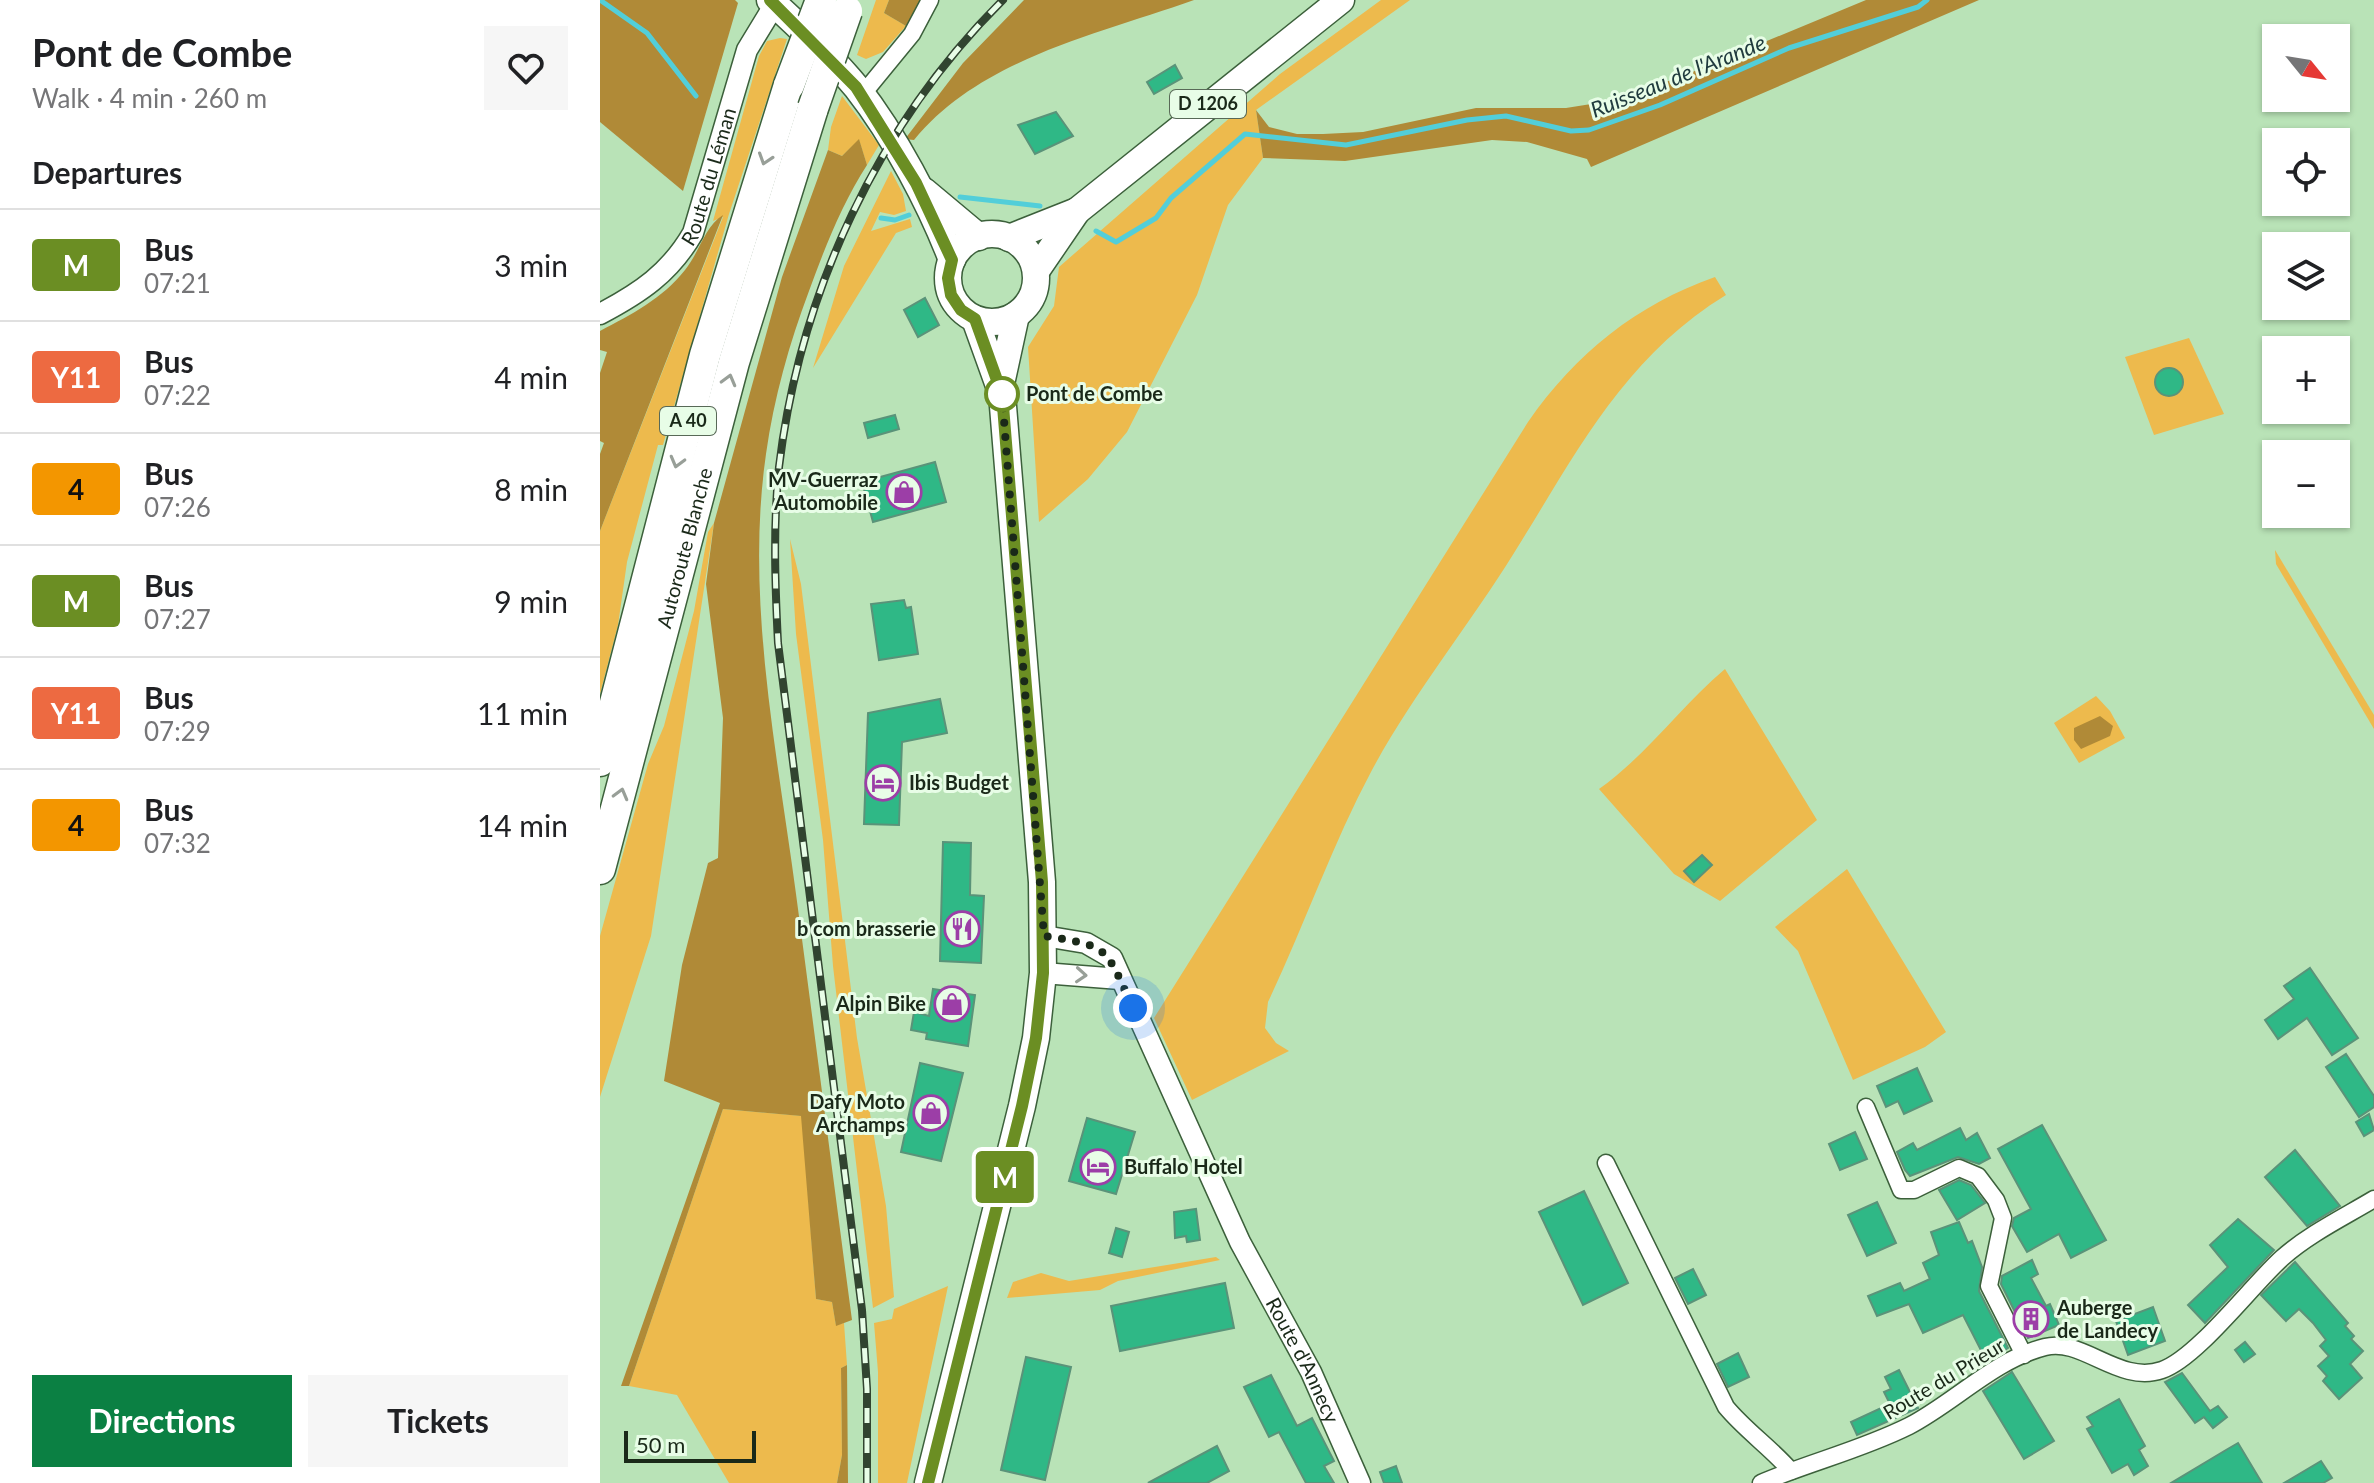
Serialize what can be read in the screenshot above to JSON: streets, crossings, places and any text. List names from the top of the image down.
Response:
{
  "streets": {
    "highway": ["A 40", "Autoroute Blanche"],
    "main road": ["D 1206"],
    "street": ["Route du Léman", "Route d'Annecy", "Route du Prieur"]
  },
  "water": ["Ruisseau de l'Arande"],
  "places": {
    "other": ["Pont de Combe"],
    "shop": ["MV-Guerraz Automobile", "Alpin Bike", "Dafy Moto Archamps"],
    "hotel": ["Ibis Budget", "Buffalo Hotel"],
    "restaurant": ["b com brasserie"],
    "building": ["Auberge de Landecy"]
  },
  "lines": ["bus line M"],
  "scale_bar": "50 m",
  "north": "bottom right",
  "page": {
    "heading": [
      ["Pont de Combe", "Walk · 4 min · 260 m"],
      "Departures"
    ],
    "on_map": "M",
    "map_buttons": ["+", "−"],
    "list": [
      {
        "mark": "M",
        "name": "Bus",
        "note": "07:21",
        "value": "3 min"
      },
      {
        "mark": "Y11",
        "name": "Bus",
        "note": "07:22",
        "value": "4 min"
      },
      {
        "mark": "4",
        "name": "Bus",
        "note": "07:26",
        "value": "8 min"
      },
      {
        "mark": "M",
        "name": "Bus",
        "note": "07:27",
        "value": "9 min"
      },
      {
        "mark": "Y11",
        "name": "Bus",
        "note": "07:29",
        "value": "11 min"
      },
      {
        "mark": "4",
        "name": "Bus",
        "note": "07:32",
        "value": "14 min"
      }
    ],
    "buttons": ["Directions", "Tickets"],
    "scale": "50 m"
  }
}
